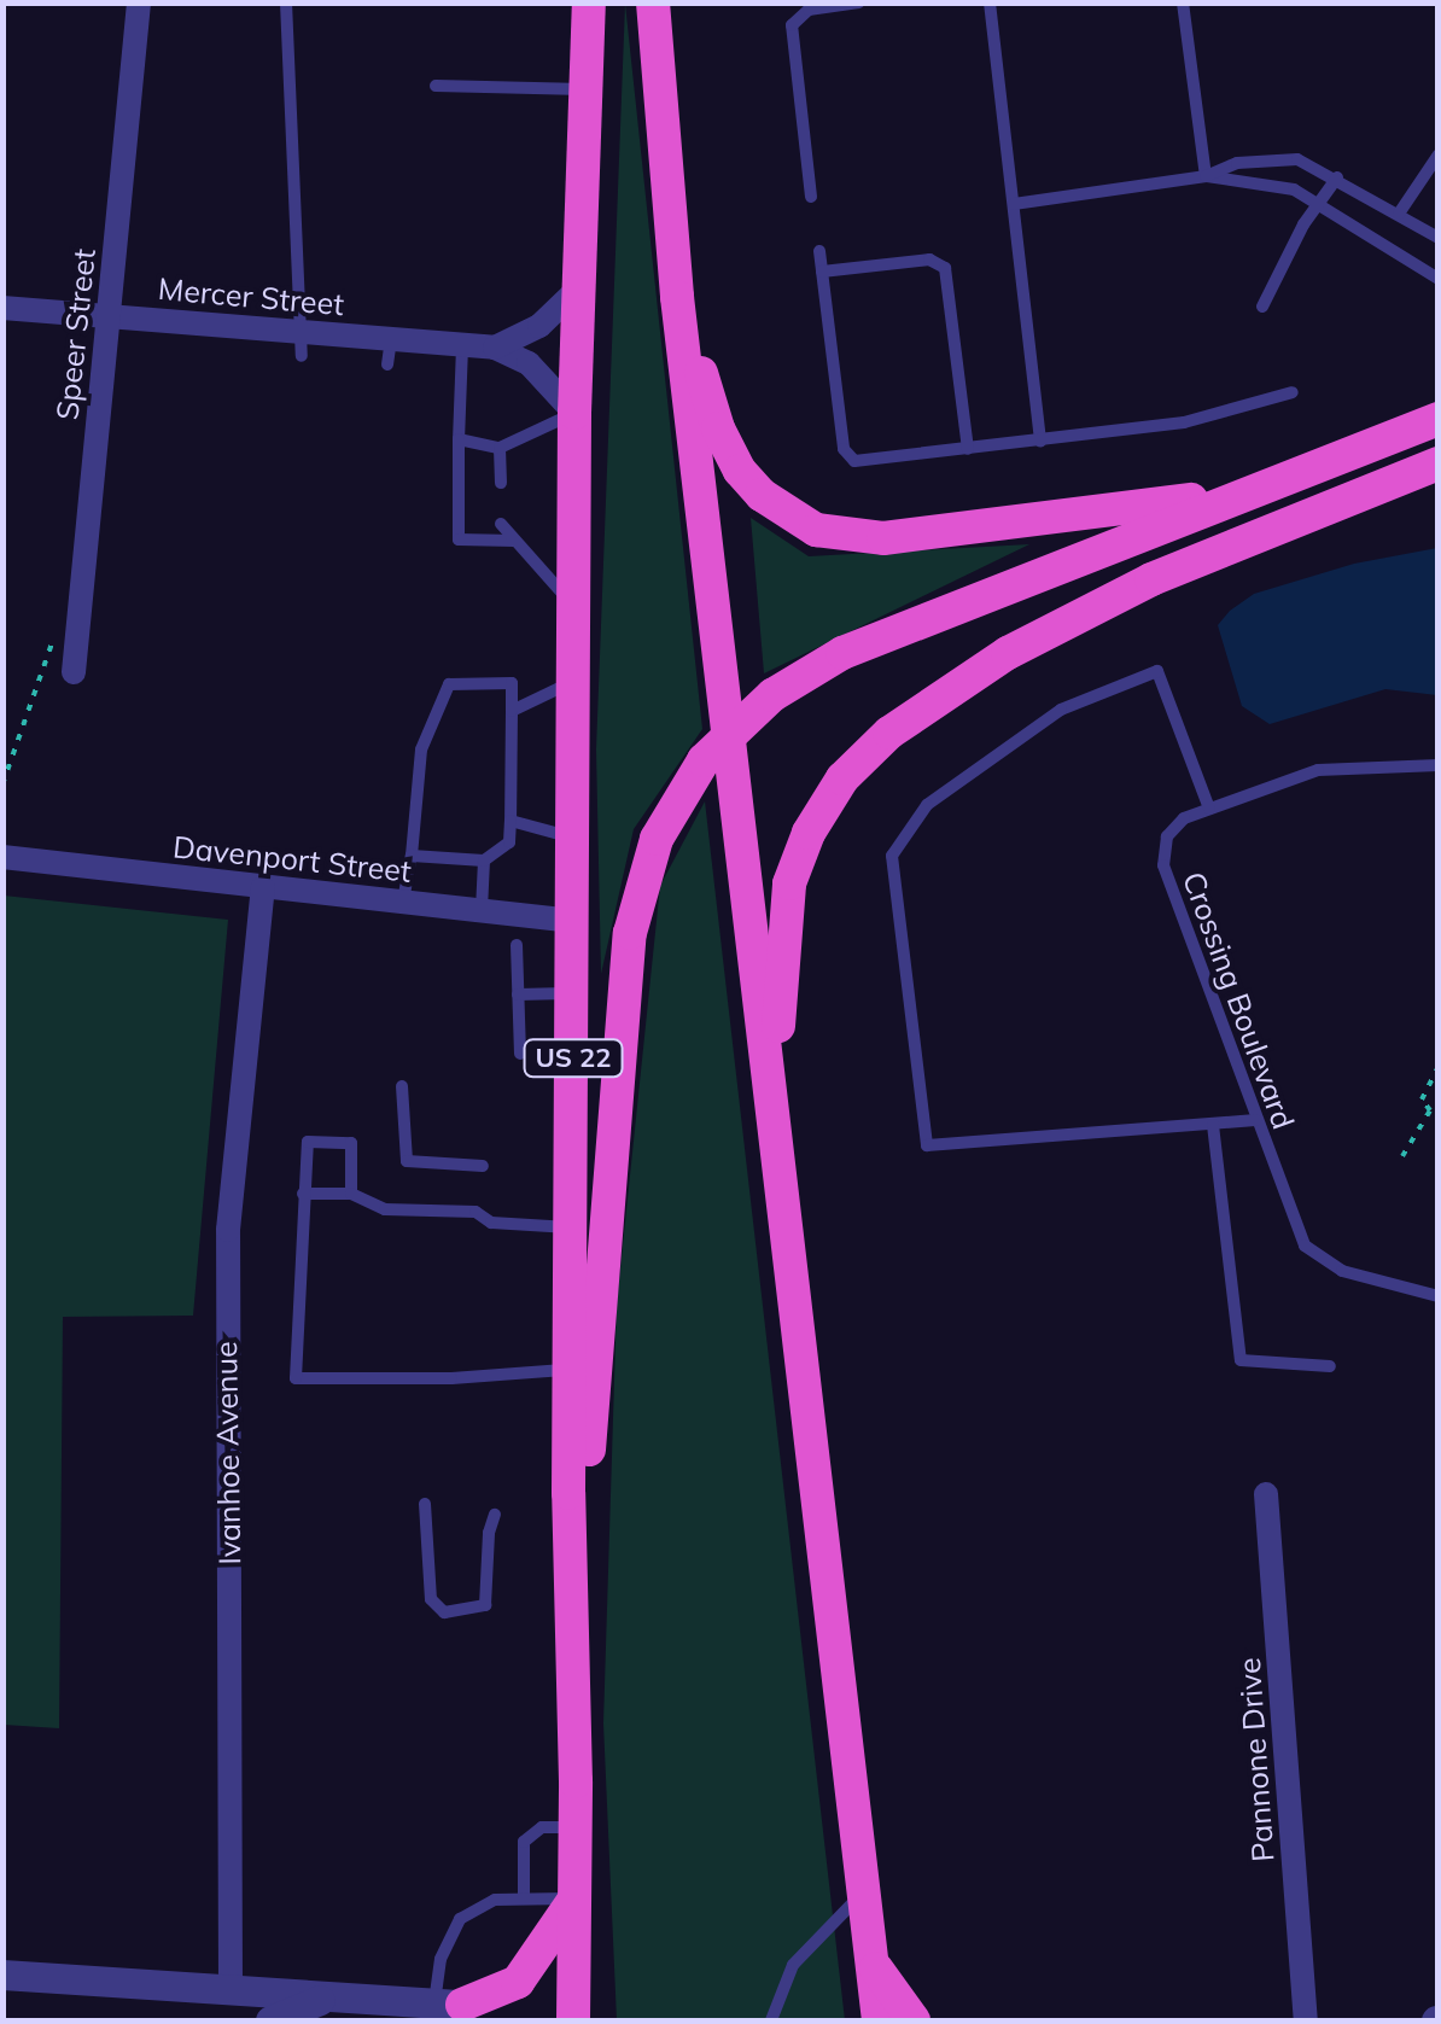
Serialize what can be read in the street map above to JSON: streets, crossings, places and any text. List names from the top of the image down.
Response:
{
  "streets": {
    "highway": ["US 22"],
    "street": [
      "Mercer Street",
      "Speer Street",
      "Davenport Street",
      "Ivanhoe Avenue",
      "Pannone Drive"
    ],
    "lane": ["Crossing Boulevard"]
  },
  "crossings": [
    ["Mercer Street", "Speer Street"],
    ["Mercer Street", "US 22"],
    ["Davenport Street", "US 22"],
    ["Davenport Street", "Ivanhoe Avenue"]
  ]
}
